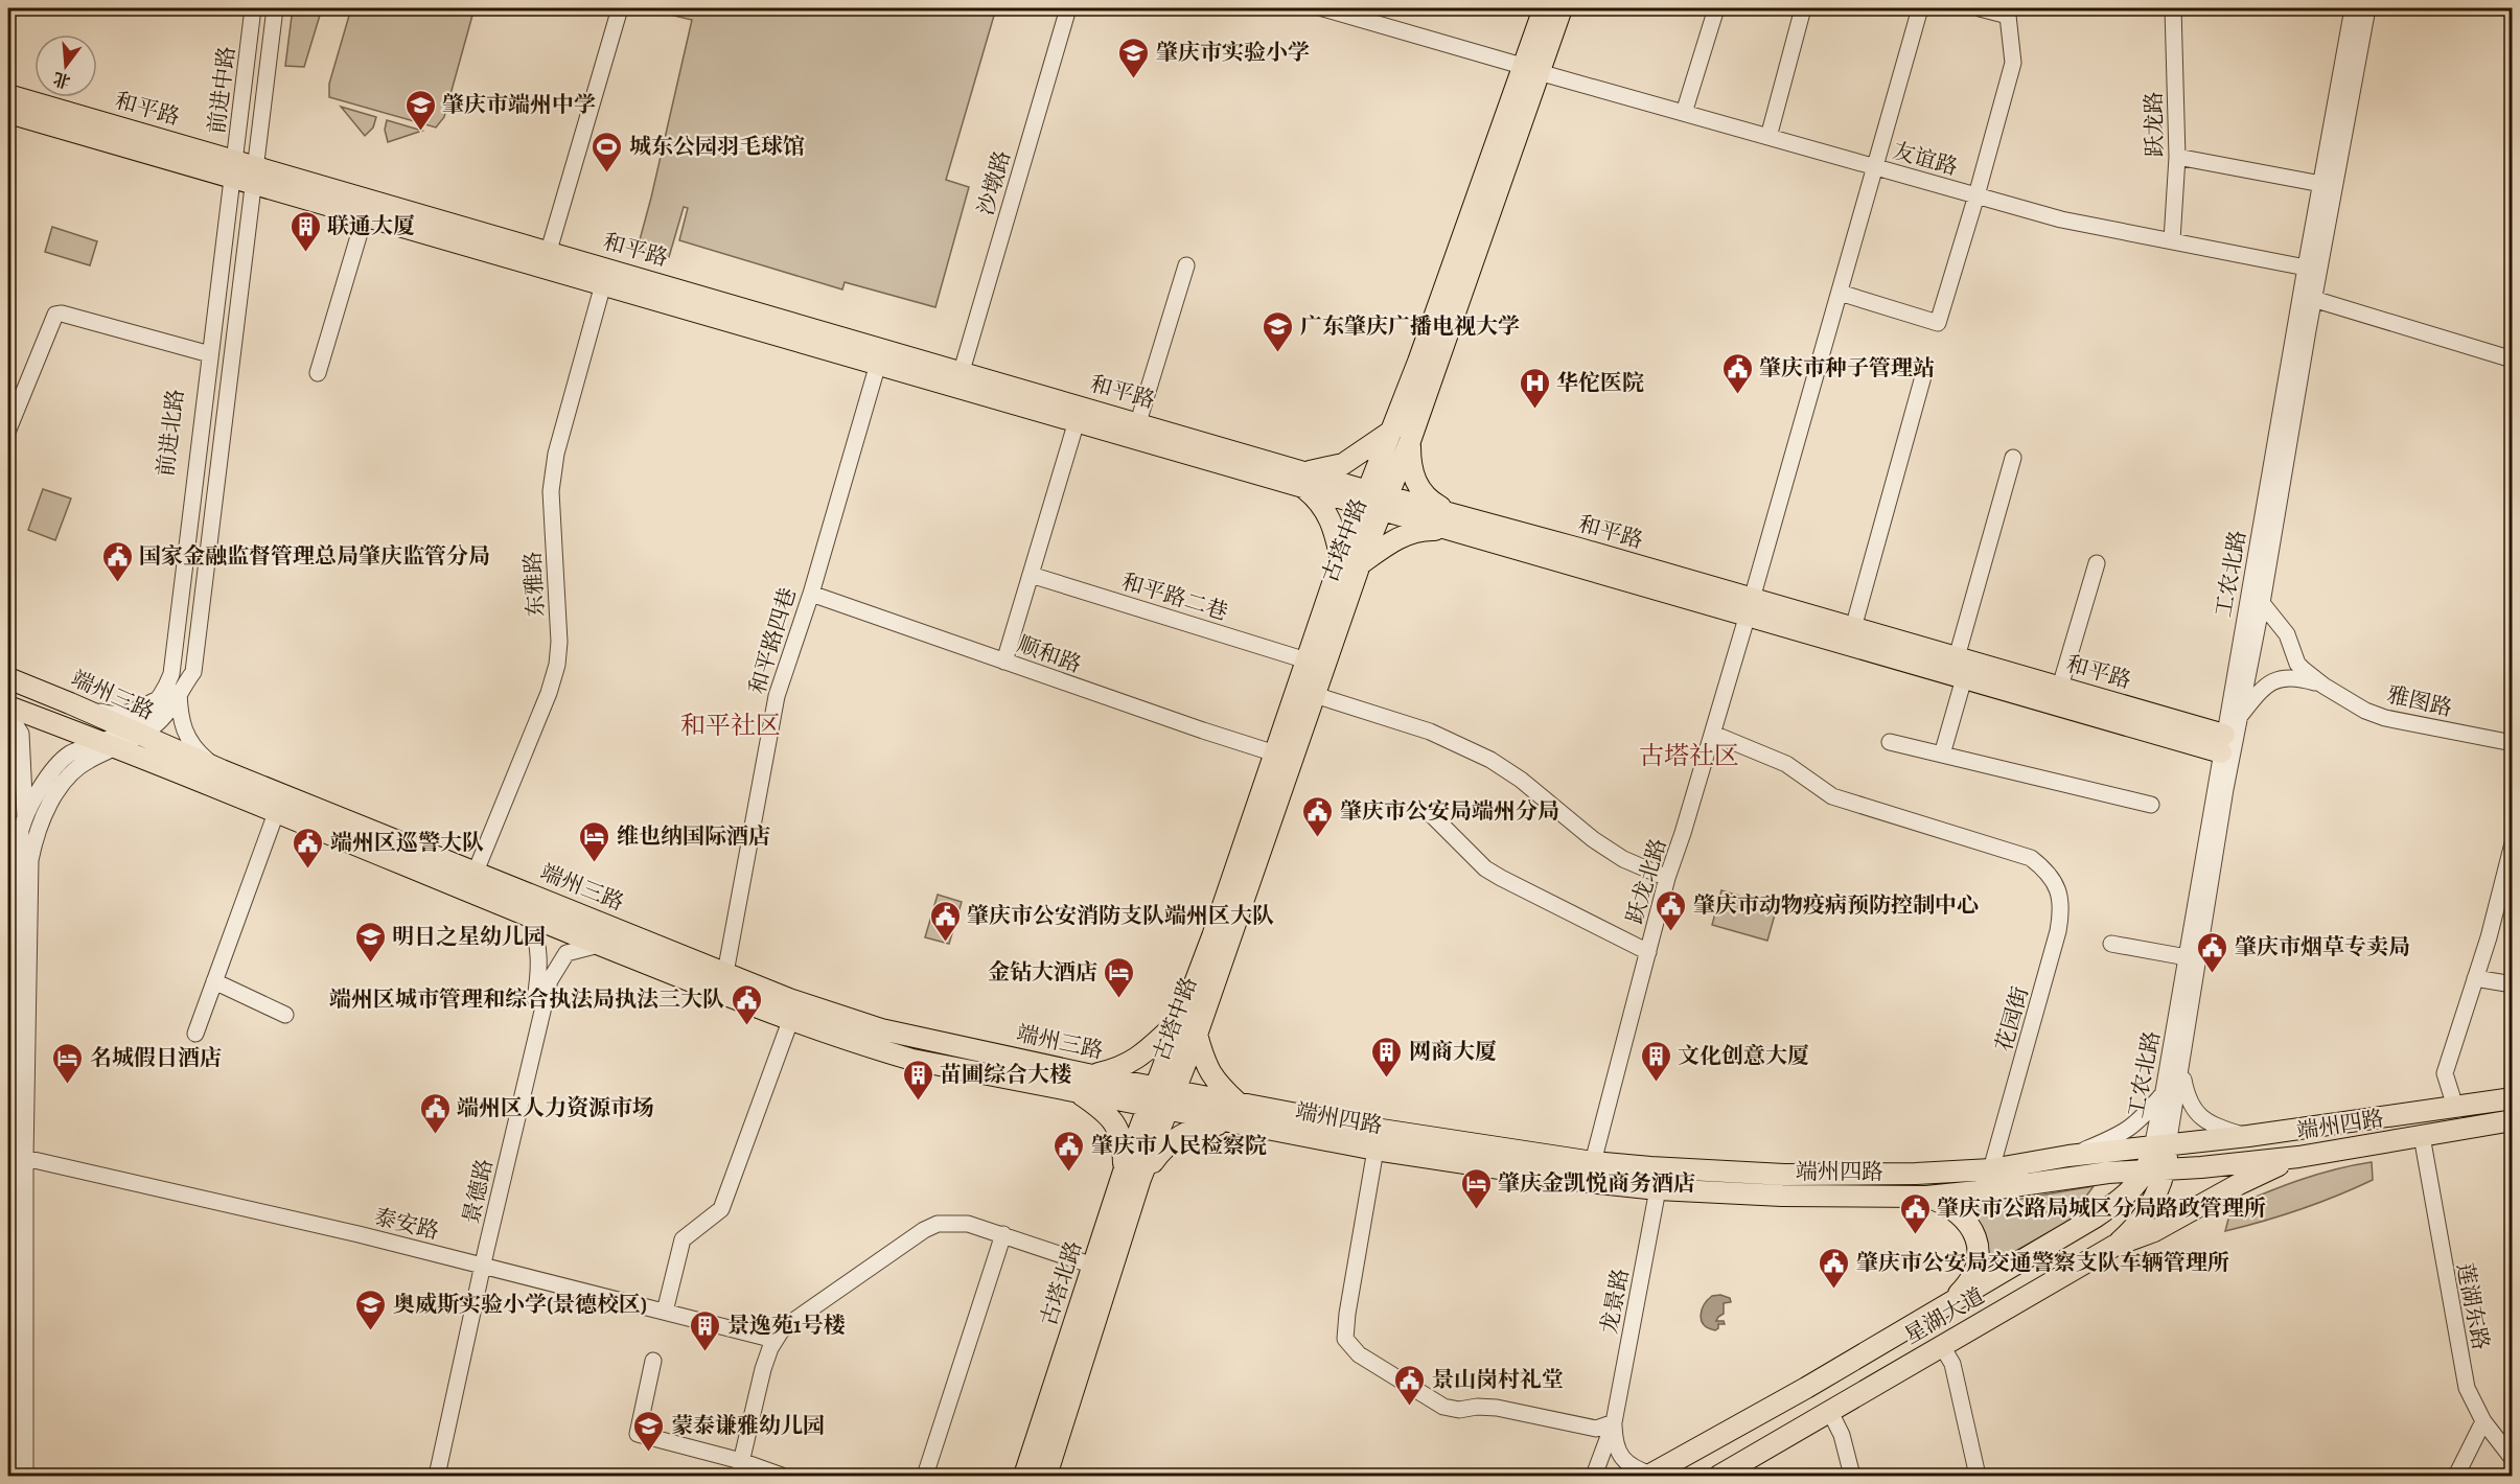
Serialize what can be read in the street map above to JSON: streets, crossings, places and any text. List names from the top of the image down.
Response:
{
  "streets": {
    "main road": [
      "和平路",
      "古塔中路",
      "端州三路",
      "端州四路",
      "古塔北路",
      "星湖大道"
    ],
    "street": [
      "前进中路",
      "跃龙路",
      "友谊路",
      "沙墩路",
      "前进北路",
      "工农北路",
      "东雅路",
      "和平路二巷",
      "和平路四巷",
      "顺和路",
      "雅图路",
      "跃龙北路",
      "花园街",
      "景德路",
      "泰安路",
      "龙景路",
      "莲湖东路"
    ]
  },
  "crossings": [
    ["前进中路", "和平路"],
    ["前进中路", "前进北路"],
    ["和平路", "沙墩路"],
    ["和平路", "前进北路"],
    ["和平路", "古塔中路"],
    ["和平路", "工农北路"],
    ["和平路", "东雅路"],
    ["和平路", "和平路四巷"],
    ["和平路", "跃龙北路"],
    ["跃龙路", "友谊路"],
    ["友谊路", "古塔中路"],
    ["友谊路", "工农北路"],
    ["友谊路", "跃龙北路"],
    ["前进北路", "端州三路"],
    ["古塔中路", "和平路二巷"],
    ["古塔中路", "顺和路"],
    ["古塔中路", "端州三路"],
    ["古塔中路", "端州四路"],
    ["古塔中路", "古塔北路"],
    ["工农北路", "端州四路"],
    ["工农北路", "星湖大道"],
    ["东雅路", "端州三路"],
    ["和平路四巷", "顺和路"],
    ["和平路四巷", "端州三路"],
    ["端州三路", "端州四路"],
    ["端州三路", "景德路"],
    ["端州三路", "古塔北路"],
    ["跃龙北路", "花园街"],
    ["跃龙北路", "端州四路"],
    ["花园街", "端州四路"],
    ["端州四路", "古塔北路"],
    ["端州四路", "龙景路"],
    ["端州四路", "莲湖东路"],
    ["端州四路", "星湖大道"],
    ["景德路", "泰安路"]
  ],
  "districts": ["和平社区", "古塔社区"],
  "places": {
    "school or university": [
      "肇庆市实验小学",
      "肇庆市端州中学",
      "广东肇庆广播电视大学",
      "明日之星幼儿园",
      "奥威斯实验小学(景德校区)",
      "蒙泰谦雅幼儿园"
    ],
    "sports": ["城东公园羽毛球馆"],
    "building": [
      "联通大厦",
      "网商大厦",
      "文化创意大厦",
      "苗圃综合大楼",
      "景逸苑1号楼"
    ],
    "public building": [
      "肇庆市种子管理站",
      "国家金融监督管理总局肇庆监管分局",
      "肇庆市公安局端州分局",
      "端州区巡警大队",
      "肇庆市动物疫病预防控制中心",
      "肇庆市公安消防支队端州区大队",
      "肇庆市烟草专卖局",
      "端州区城市管理和综合执法局执法三大队",
      "端州区人力资源市场",
      "肇庆市人民检察院",
      "肇庆市公路局城区分局路政管理所",
      "肇庆市公安局交通警察支队车辆管理所",
      "景山岗村礼堂"
    ],
    "hospital": ["华佗医院"],
    "hotel": [
      "维也纳国际酒店",
      "金钻大酒店",
      "名城假日酒店",
      "肇庆金凯悦商务酒店"
    ]
  },
  "north": "bottom"
}
